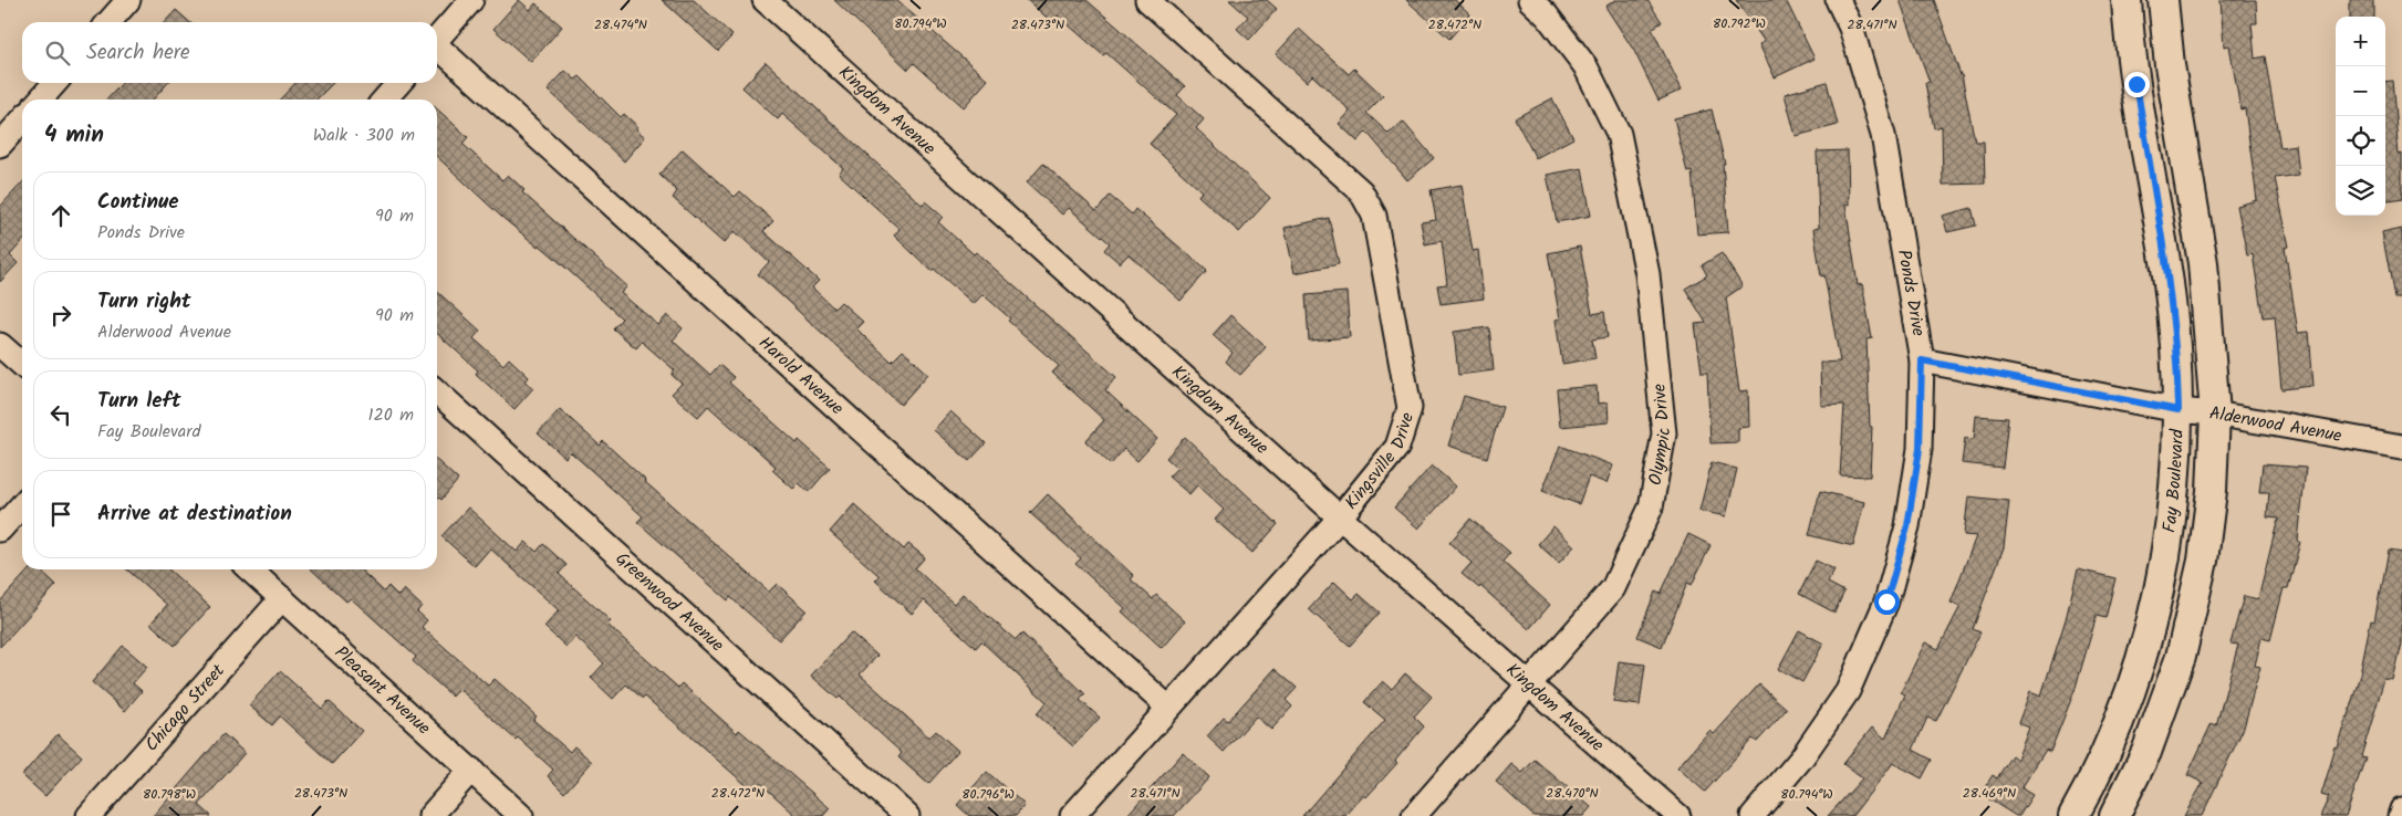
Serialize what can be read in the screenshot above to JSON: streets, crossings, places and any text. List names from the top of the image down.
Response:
{
  "streets": {
    "main road": ["Fay Boulevard"],
    "street": [
      "Kingdom Avenue",
      "Ponds Drive",
      "Harold Avenue",
      "Alderwood Avenue",
      "Olympic Drive",
      "Kingsville Drive",
      "Greenwood Avenue",
      "Pleasant Avenue",
      "Chicago Street"
    ]
  },
  "crossings": [
    ["Kingdom Avenue", "Olympic Drive"],
    ["Kingdom Avenue", "Kingsville Drive"],
    ["Ponds Drive", "Alderwood Avenue"],
    ["Harold Avenue", "Kingsville Drive"],
    ["Alderwood Avenue", "Fay Boulevard"],
    ["Pleasant Avenue", "Chicago Street"]
  ],
  "page": {
    "map_buttons": ["+", "−"],
    "search": "Search here",
    "heading": ["4 min", "Walk · 300 m"],
    "list": [
      ["Continue", "Ponds Drive", "90 m"],
      ["Turn right", "Alderwood Avenue", "90 m"],
      ["Turn left", "Fay Boulevard", "120 m"],
      "Arrive at destination"
    ]
  },
  "coordinates": [
    "80.794°W",
    "80.792°W",
    "28.474°N",
    "28.473°N",
    "28.472°N",
    "28.471°N",
    "28.470°N",
    "28.469°N",
    "80.798°W",
    "80.796°W"
  ]
}
